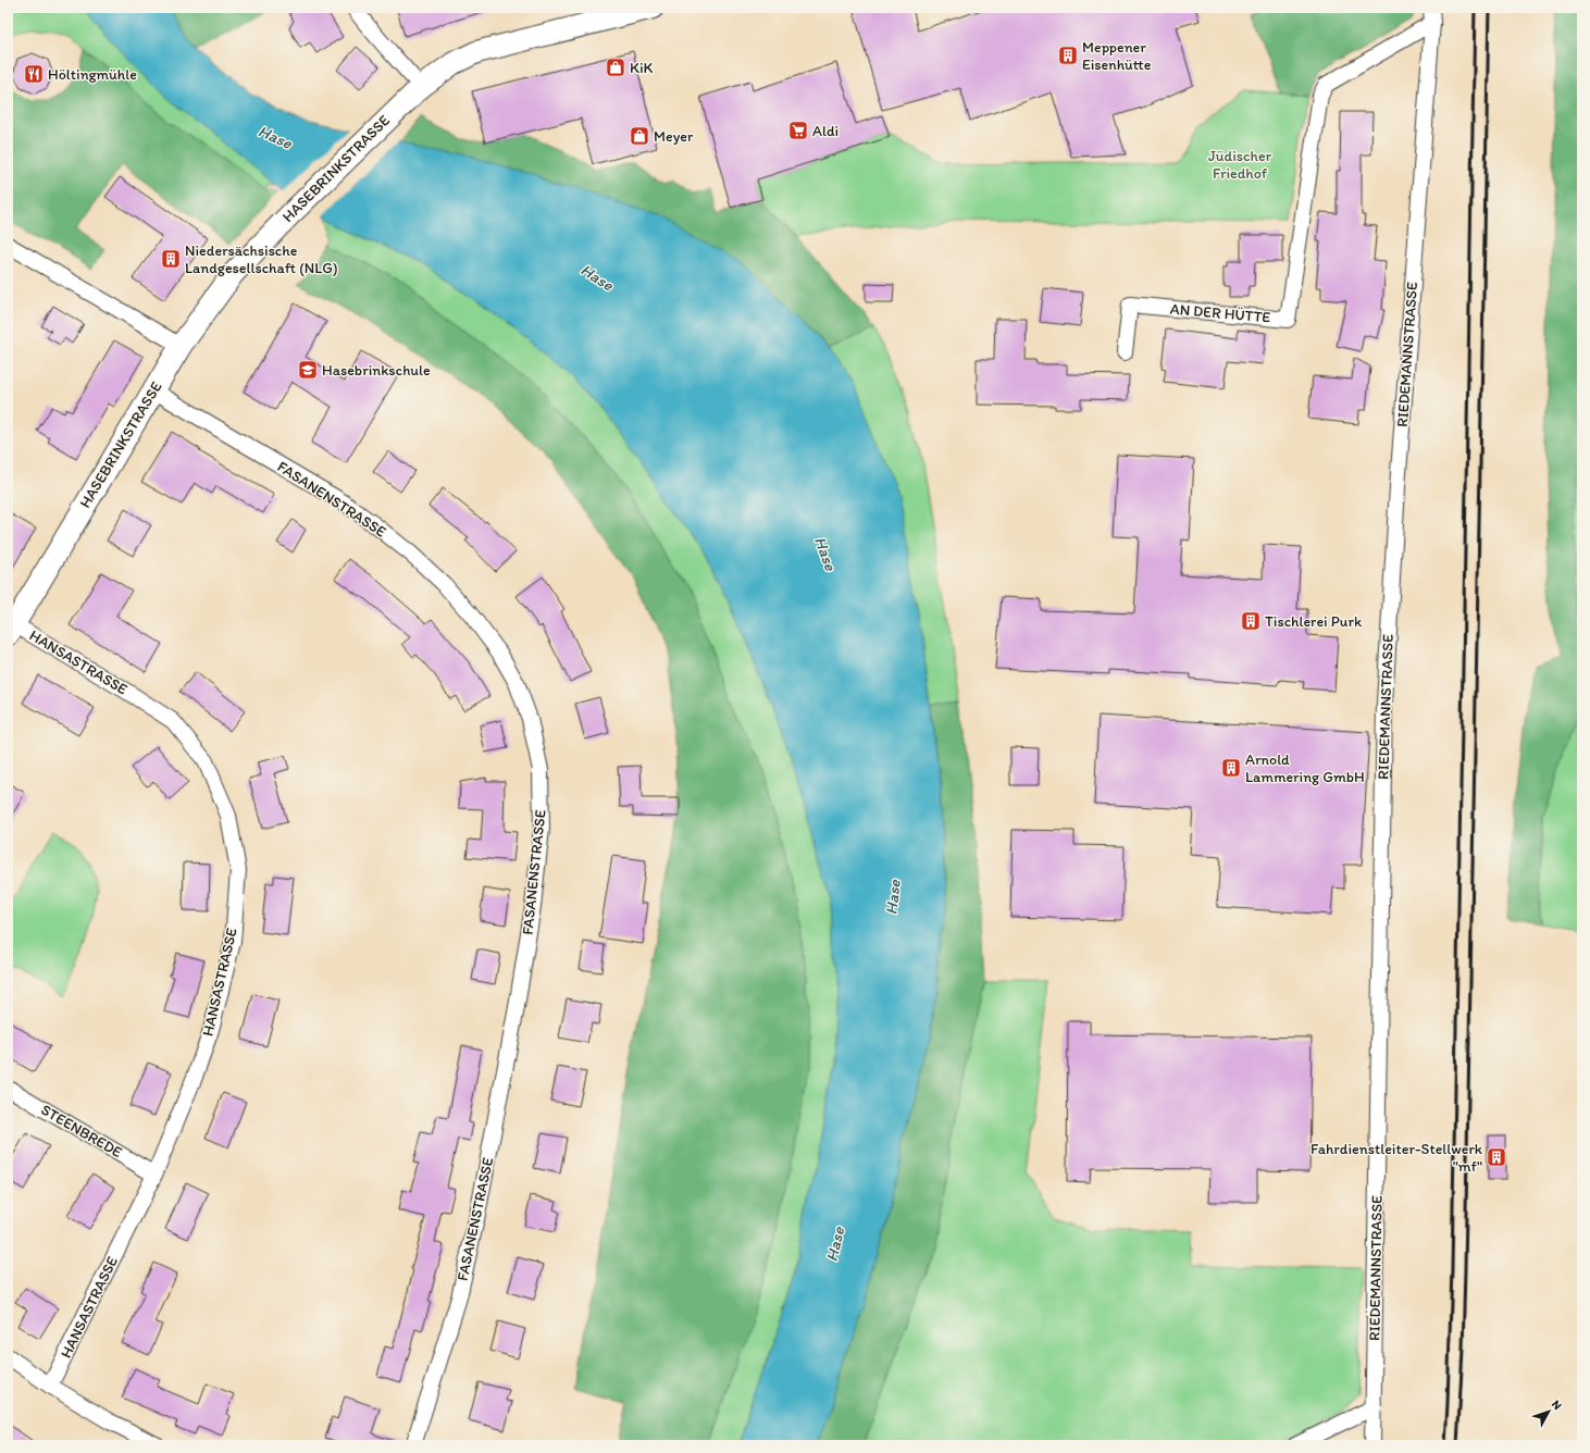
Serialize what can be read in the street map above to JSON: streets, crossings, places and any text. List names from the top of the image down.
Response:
{
  "streets": {
    "street": [
      "HASEBRINKSTRASSE",
      "AN DER HÜTTE",
      "RIEDEMANNSTRASSE",
      "FASANENSTRASSE",
      "HANSASTRASSE",
      "STEENBREDE"
    ]
  },
  "crossings": [
    ["HASEBRINKSTRASSE", "FASANENSTRASSE"],
    ["HASEBRINKSTRASSE", "HANSASTRASSE"],
    ["AN DER HÜTTE", "RIEDEMANNSTRASSE"],
    ["HANSASTRASSE", "STEENBREDE"]
  ],
  "water": ["Hase"],
  "parks": ["Jüdischer Friedhof"],
  "places": {
    "building": [
      "Meppener Eisenhütte",
      "Niedersächsische Landgesellschaft (NLG)",
      "Tischlerei Purk",
      "Arnold Lammering GmbH",
      "Fahrdienstleiter-Stellwerk \"mf\""
    ],
    "shop": ["KiK", "Meyer"],
    "restaurant": ["Höltingmühle"],
    "supermarket": ["Aldi"],
    "school or university": ["Hasebrinkschule"]
  },
  "north": "top right"
}
